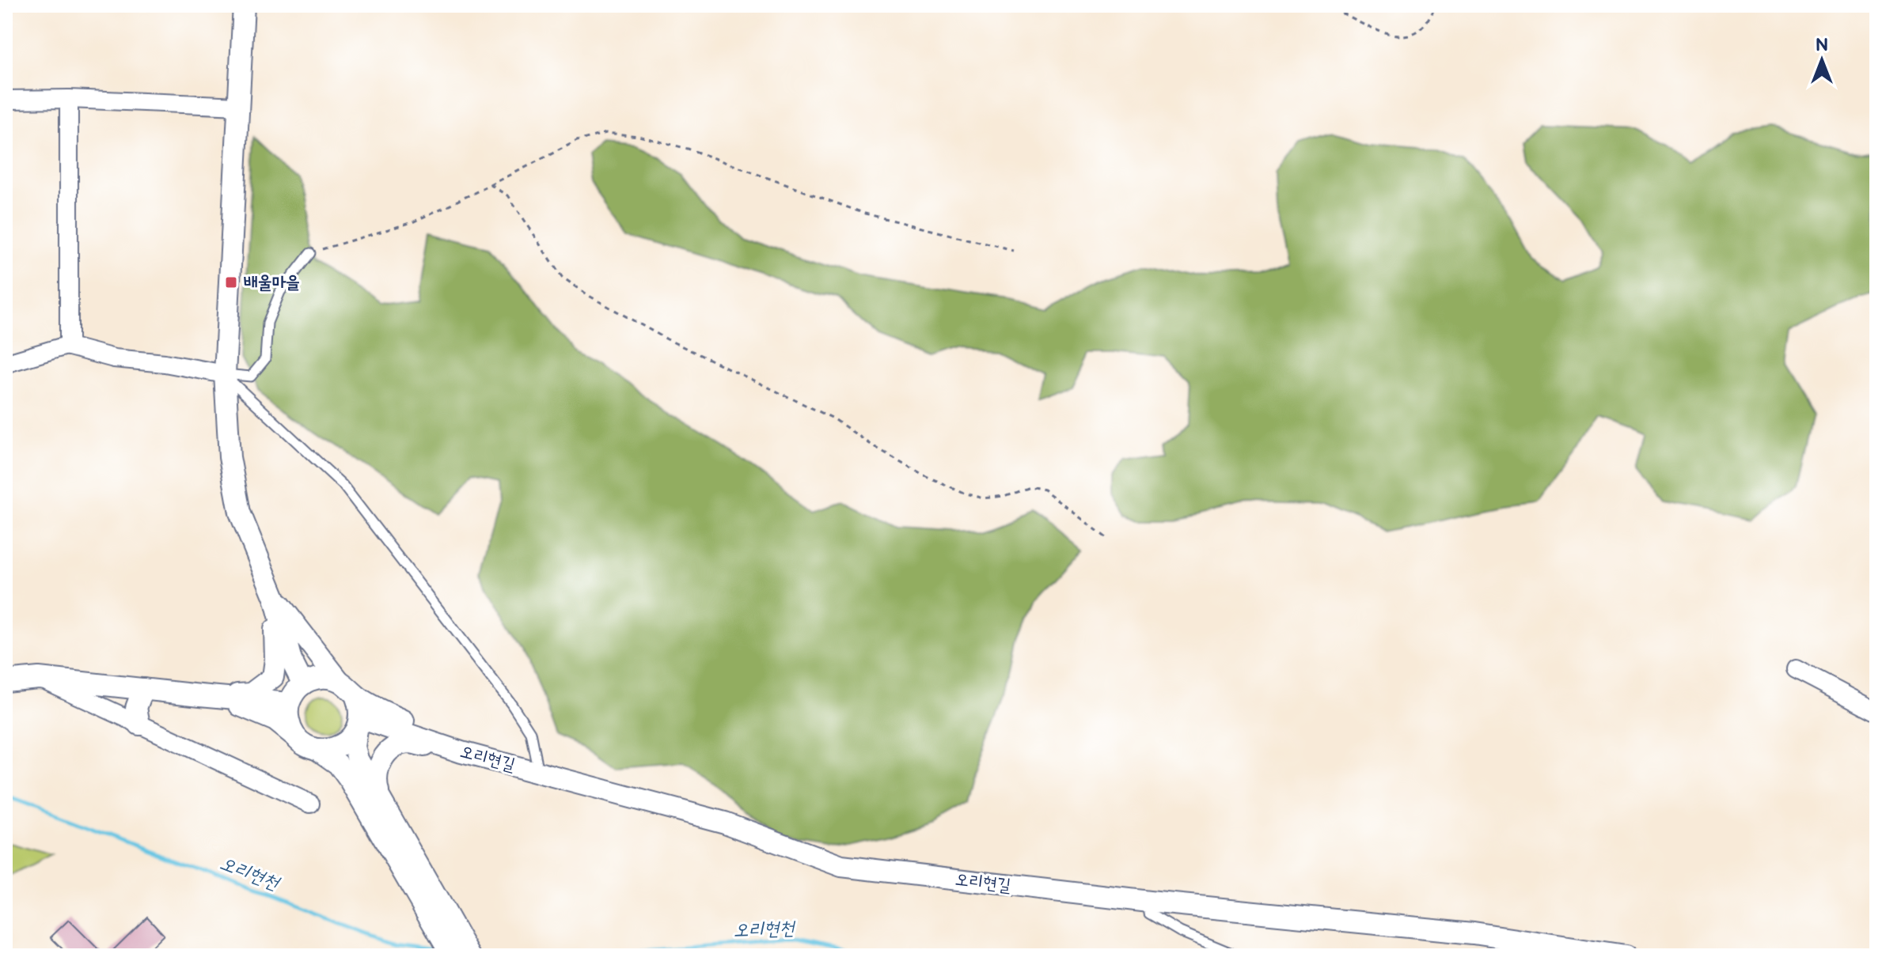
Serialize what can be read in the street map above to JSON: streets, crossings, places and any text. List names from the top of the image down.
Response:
{
  "streets": {
    "street": ["오리현길"]
  },
  "water": ["오리현천"],
  "places": {
    "transit": ["배울마을"]
  },
  "north": "top"
}
